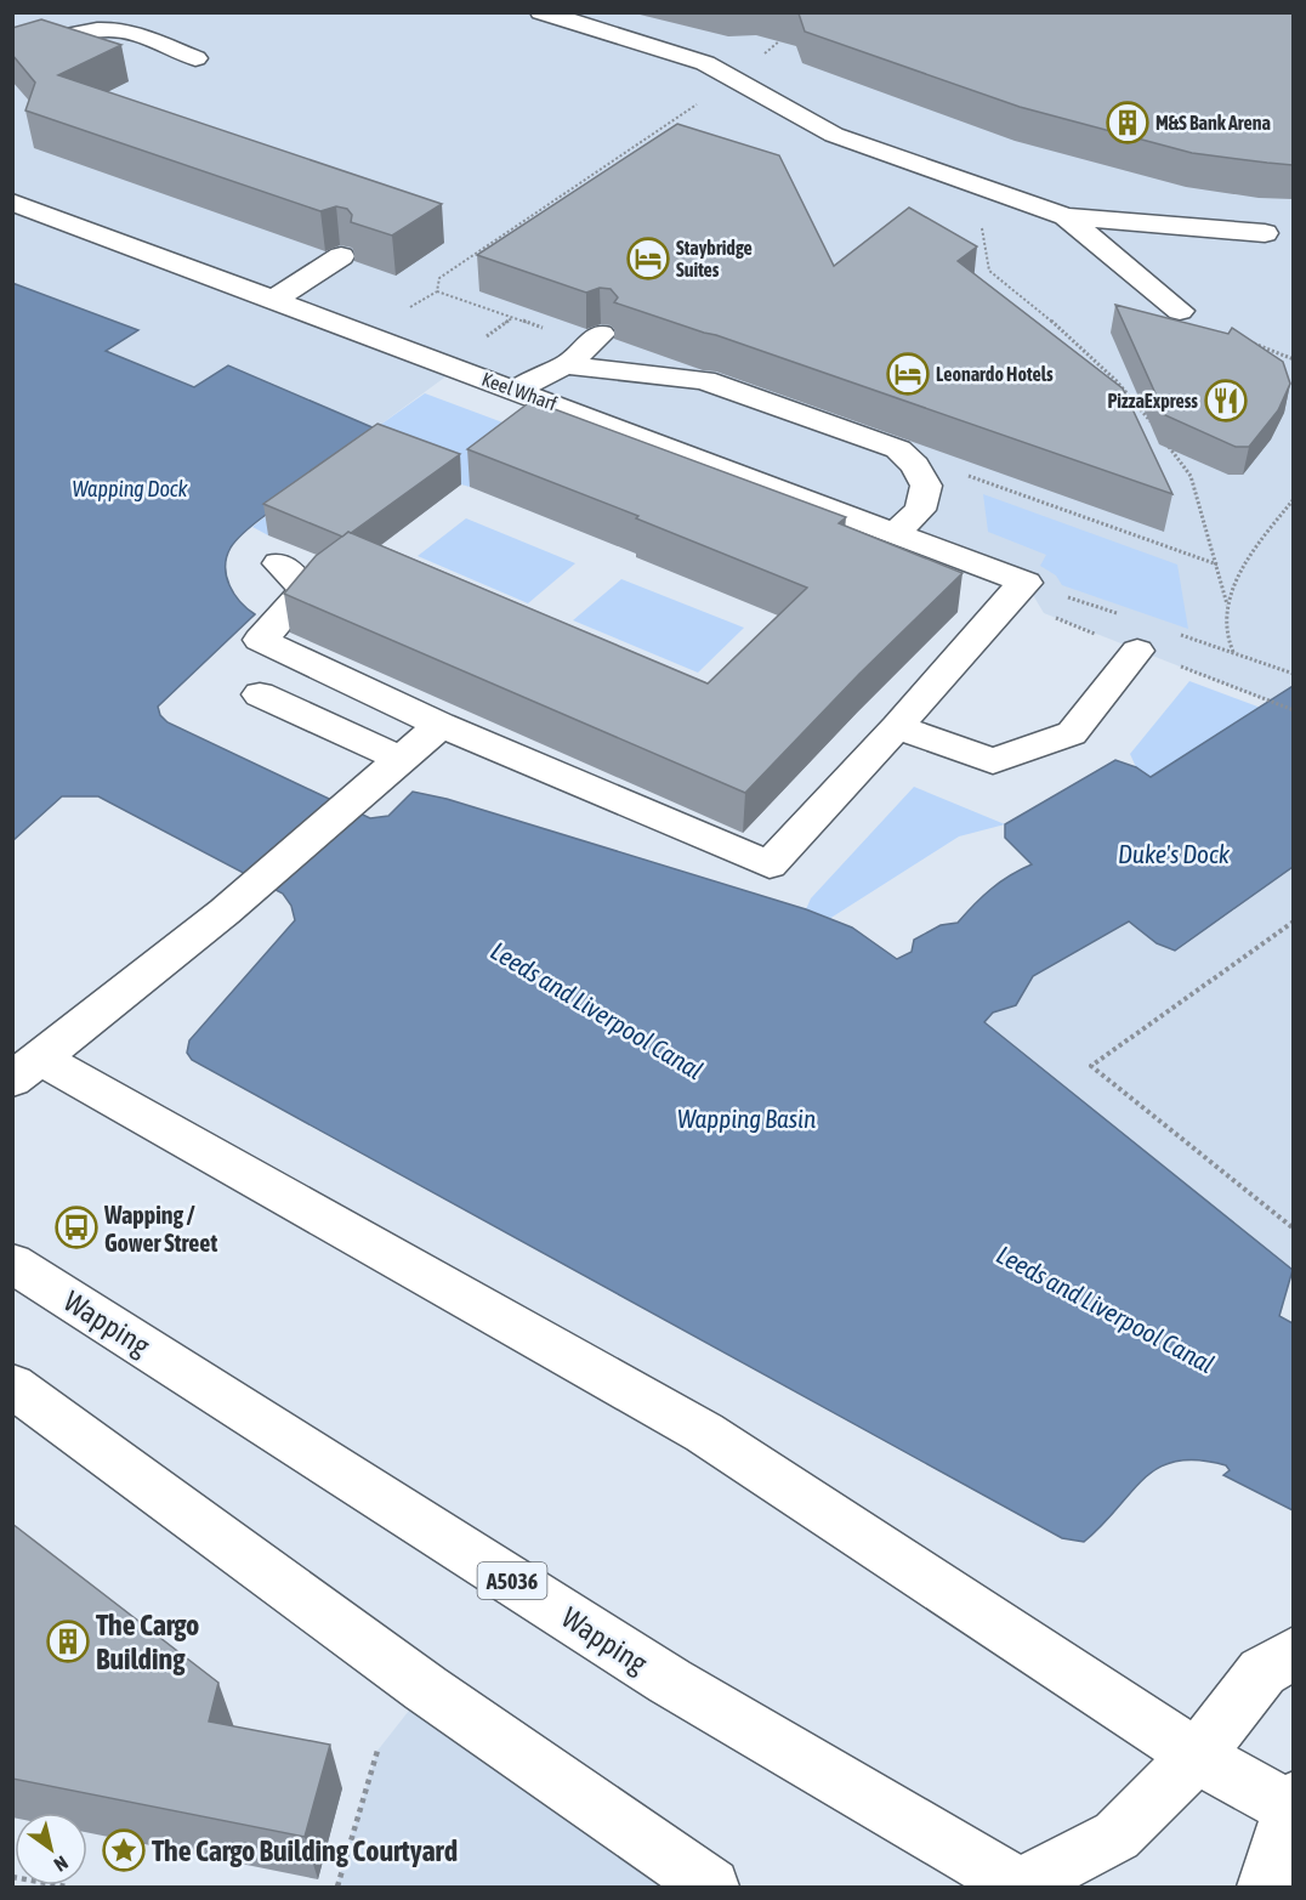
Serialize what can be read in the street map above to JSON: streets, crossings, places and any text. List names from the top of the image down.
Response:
{
  "streets": {
    "main road": ["Keel Wharf", "Wapping", "A5036"]
  },
  "water": [
    "Wapping Dock",
    "Duke's Dock",
    "Leeds and Liverpool Canal",
    "Wapping Basin"
  ],
  "places": {
    "building": ["M&S Bank Arena", "The Cargo Building"],
    "hotel": ["Staybridge Suites", "Leonardo Hotels"],
    "restaurant": ["PizzaExpress"],
    "bus stop": ["Wapping / Gower Street"],
    "place": ["The Cargo Building Courtyard"]
  },
  "north": "bottom right"
}
